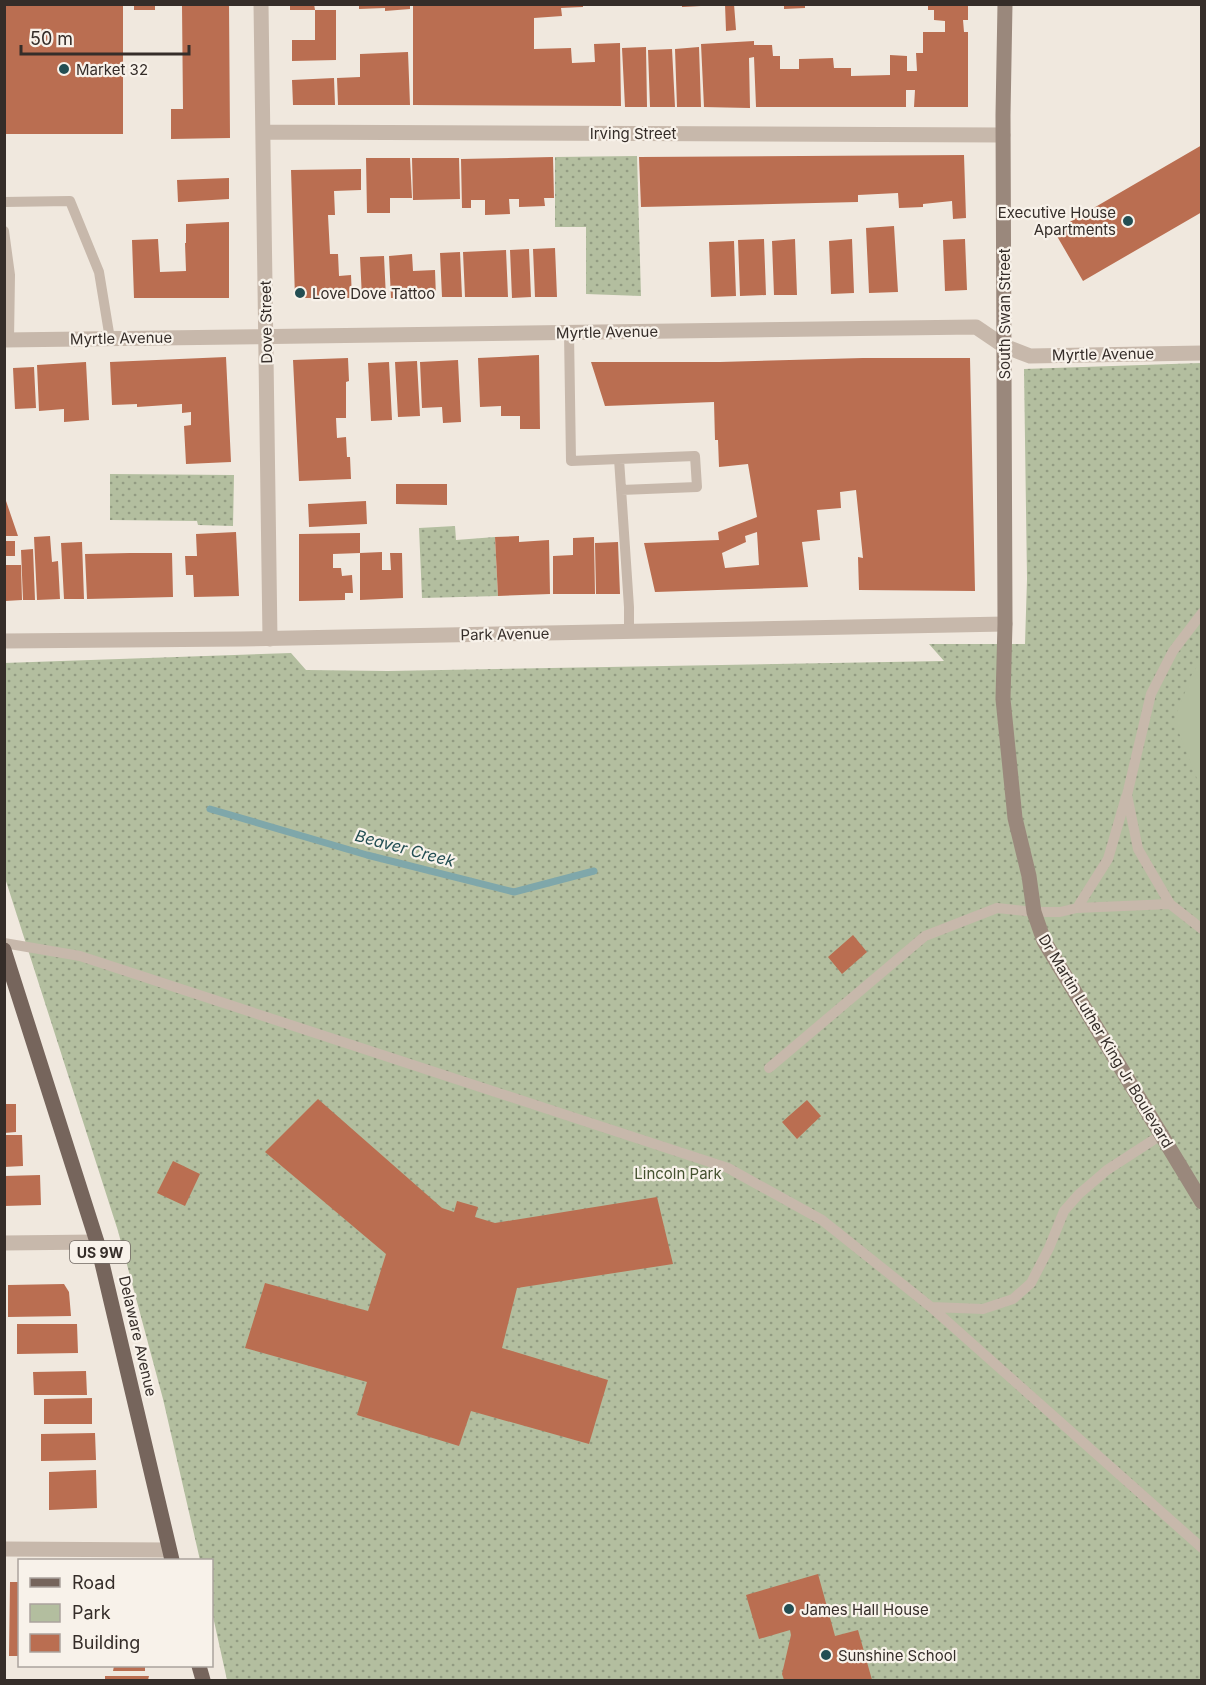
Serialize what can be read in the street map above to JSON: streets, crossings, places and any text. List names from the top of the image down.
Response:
{
  "streets": {
    "main road": ["US 9W", "Delaware Avenue"],
    "street": [
      "Irving Street",
      "South Swan Street",
      "Dove Street",
      "Myrtle Avenue",
      "Park Avenue",
      "Dr Martin Luther King Jr Boulevard"
    ]
  },
  "crossings": [
    ["Irving Street", "South Swan Street"],
    ["Irving Street", "Dove Street"],
    ["South Swan Street", "Myrtle Avenue"],
    ["South Swan Street", "Park Avenue"],
    ["South Swan Street", "Dr Martin Luther King Jr Boulevard"],
    ["Dove Street", "Myrtle Avenue"],
    ["Dove Street", "Park Avenue"],
    ["Park Avenue", "Dr Martin Luther King Jr Boulevard"]
  ],
  "water": ["Beaver Creek"],
  "parks": ["Lincoln Park"],
  "places": [
    "Market 32",
    "Executive House Apartments",
    "Love Dove Tattoo",
    "James Hall House",
    "Sunshine School"
  ],
  "legend": ["Road", "Park", "Building"],
  "scale_bar": "50 m"
}
